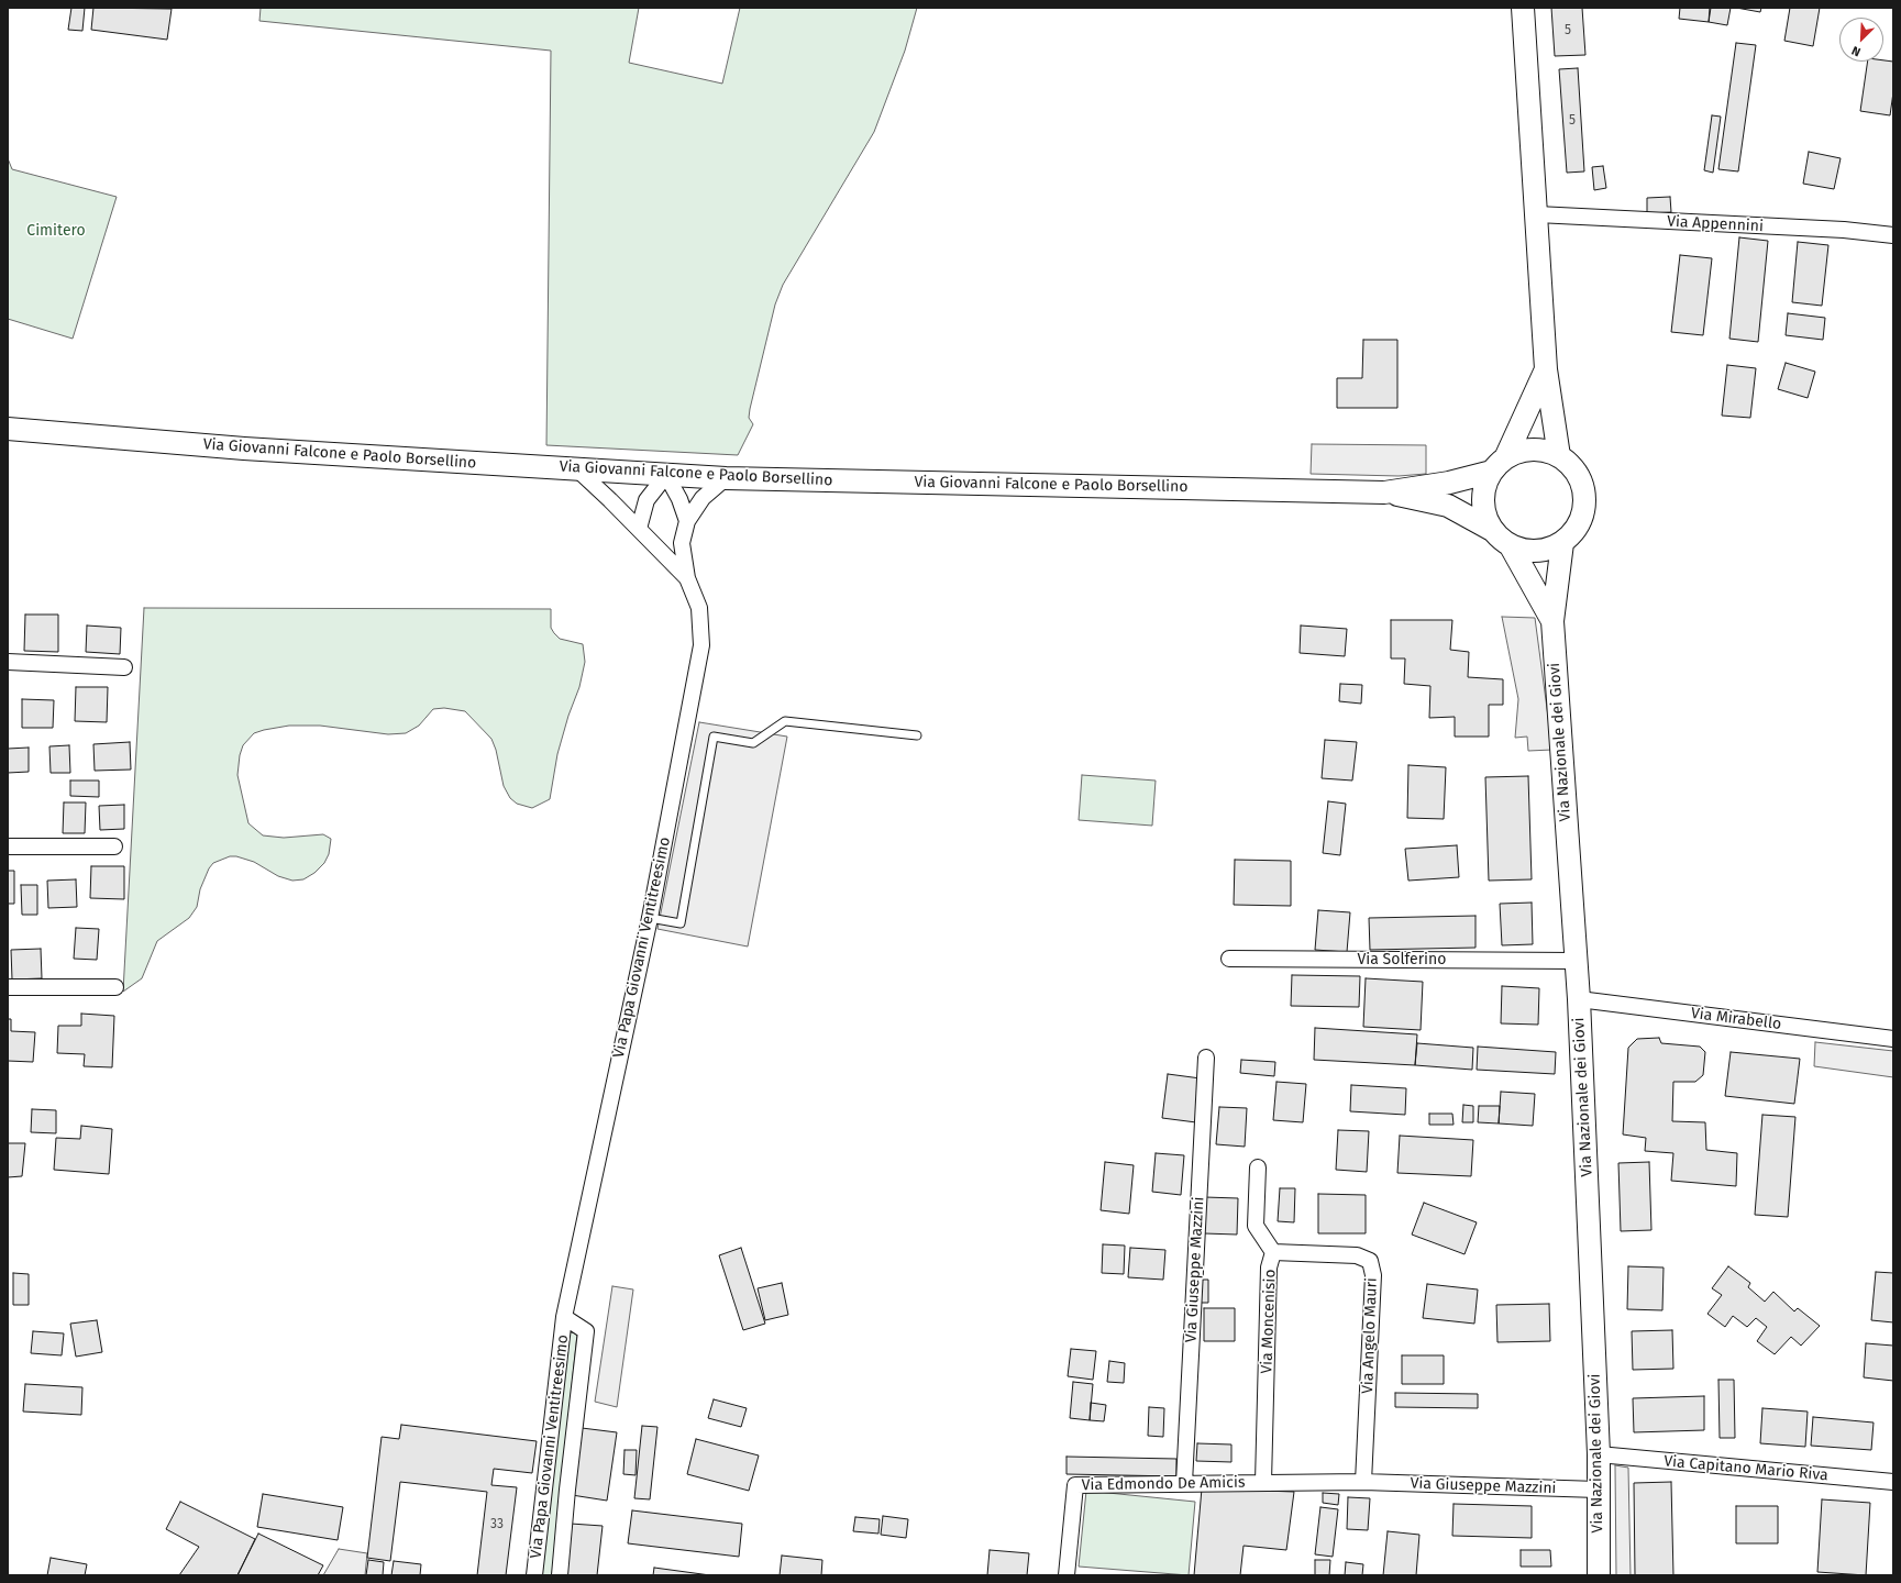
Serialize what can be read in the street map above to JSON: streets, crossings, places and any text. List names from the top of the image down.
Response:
{
  "streets": {
    "main road": ["Via Giovanni Falcone e Paolo Borsellino", "Via Nazionale dei Giovi"],
    "street": [
      "Via Appennini",
      "Via Papa Giovanni Ventitreesimo",
      "Via Solferino",
      "Via Mirabello",
      "Via Giuseppe Mazzini",
      "Via Moncenisio",
      "Via Angelo Mauri",
      "Via Capitano Mario Riva",
      "Via Edmondo De Amicis"
    ]
  },
  "crossings": [
    ["Via Giovanni Falcone e Paolo Borsellino", "Via Papa Giovanni Ventitreesimo"],
    ["Via Nazionale dei Giovi", "Via Solferino"],
    ["Via Nazionale dei Giovi", "Via Mirabello"],
    ["Via Nazionale dei Giovi", "Via Giuseppe Mazzini"],
    ["Via Nazionale dei Giovi", "Via Capitano Mario Riva"],
    ["Via Giuseppe Mazzini", "Via Moncenisio"],
    ["Via Giuseppe Mazzini", "Via Angelo Mauri"],
    ["Via Giuseppe Mazzini", "Via Edmondo De Amicis"],
    ["Via Moncenisio", "Via Angelo Mauri"],
    ["Via Moncenisio", "Via Edmondo De Amicis"]
  ],
  "parks": ["Cimitero"],
  "house_numbers": ["5", "5", "33"],
  "north": "bottom left"
}
